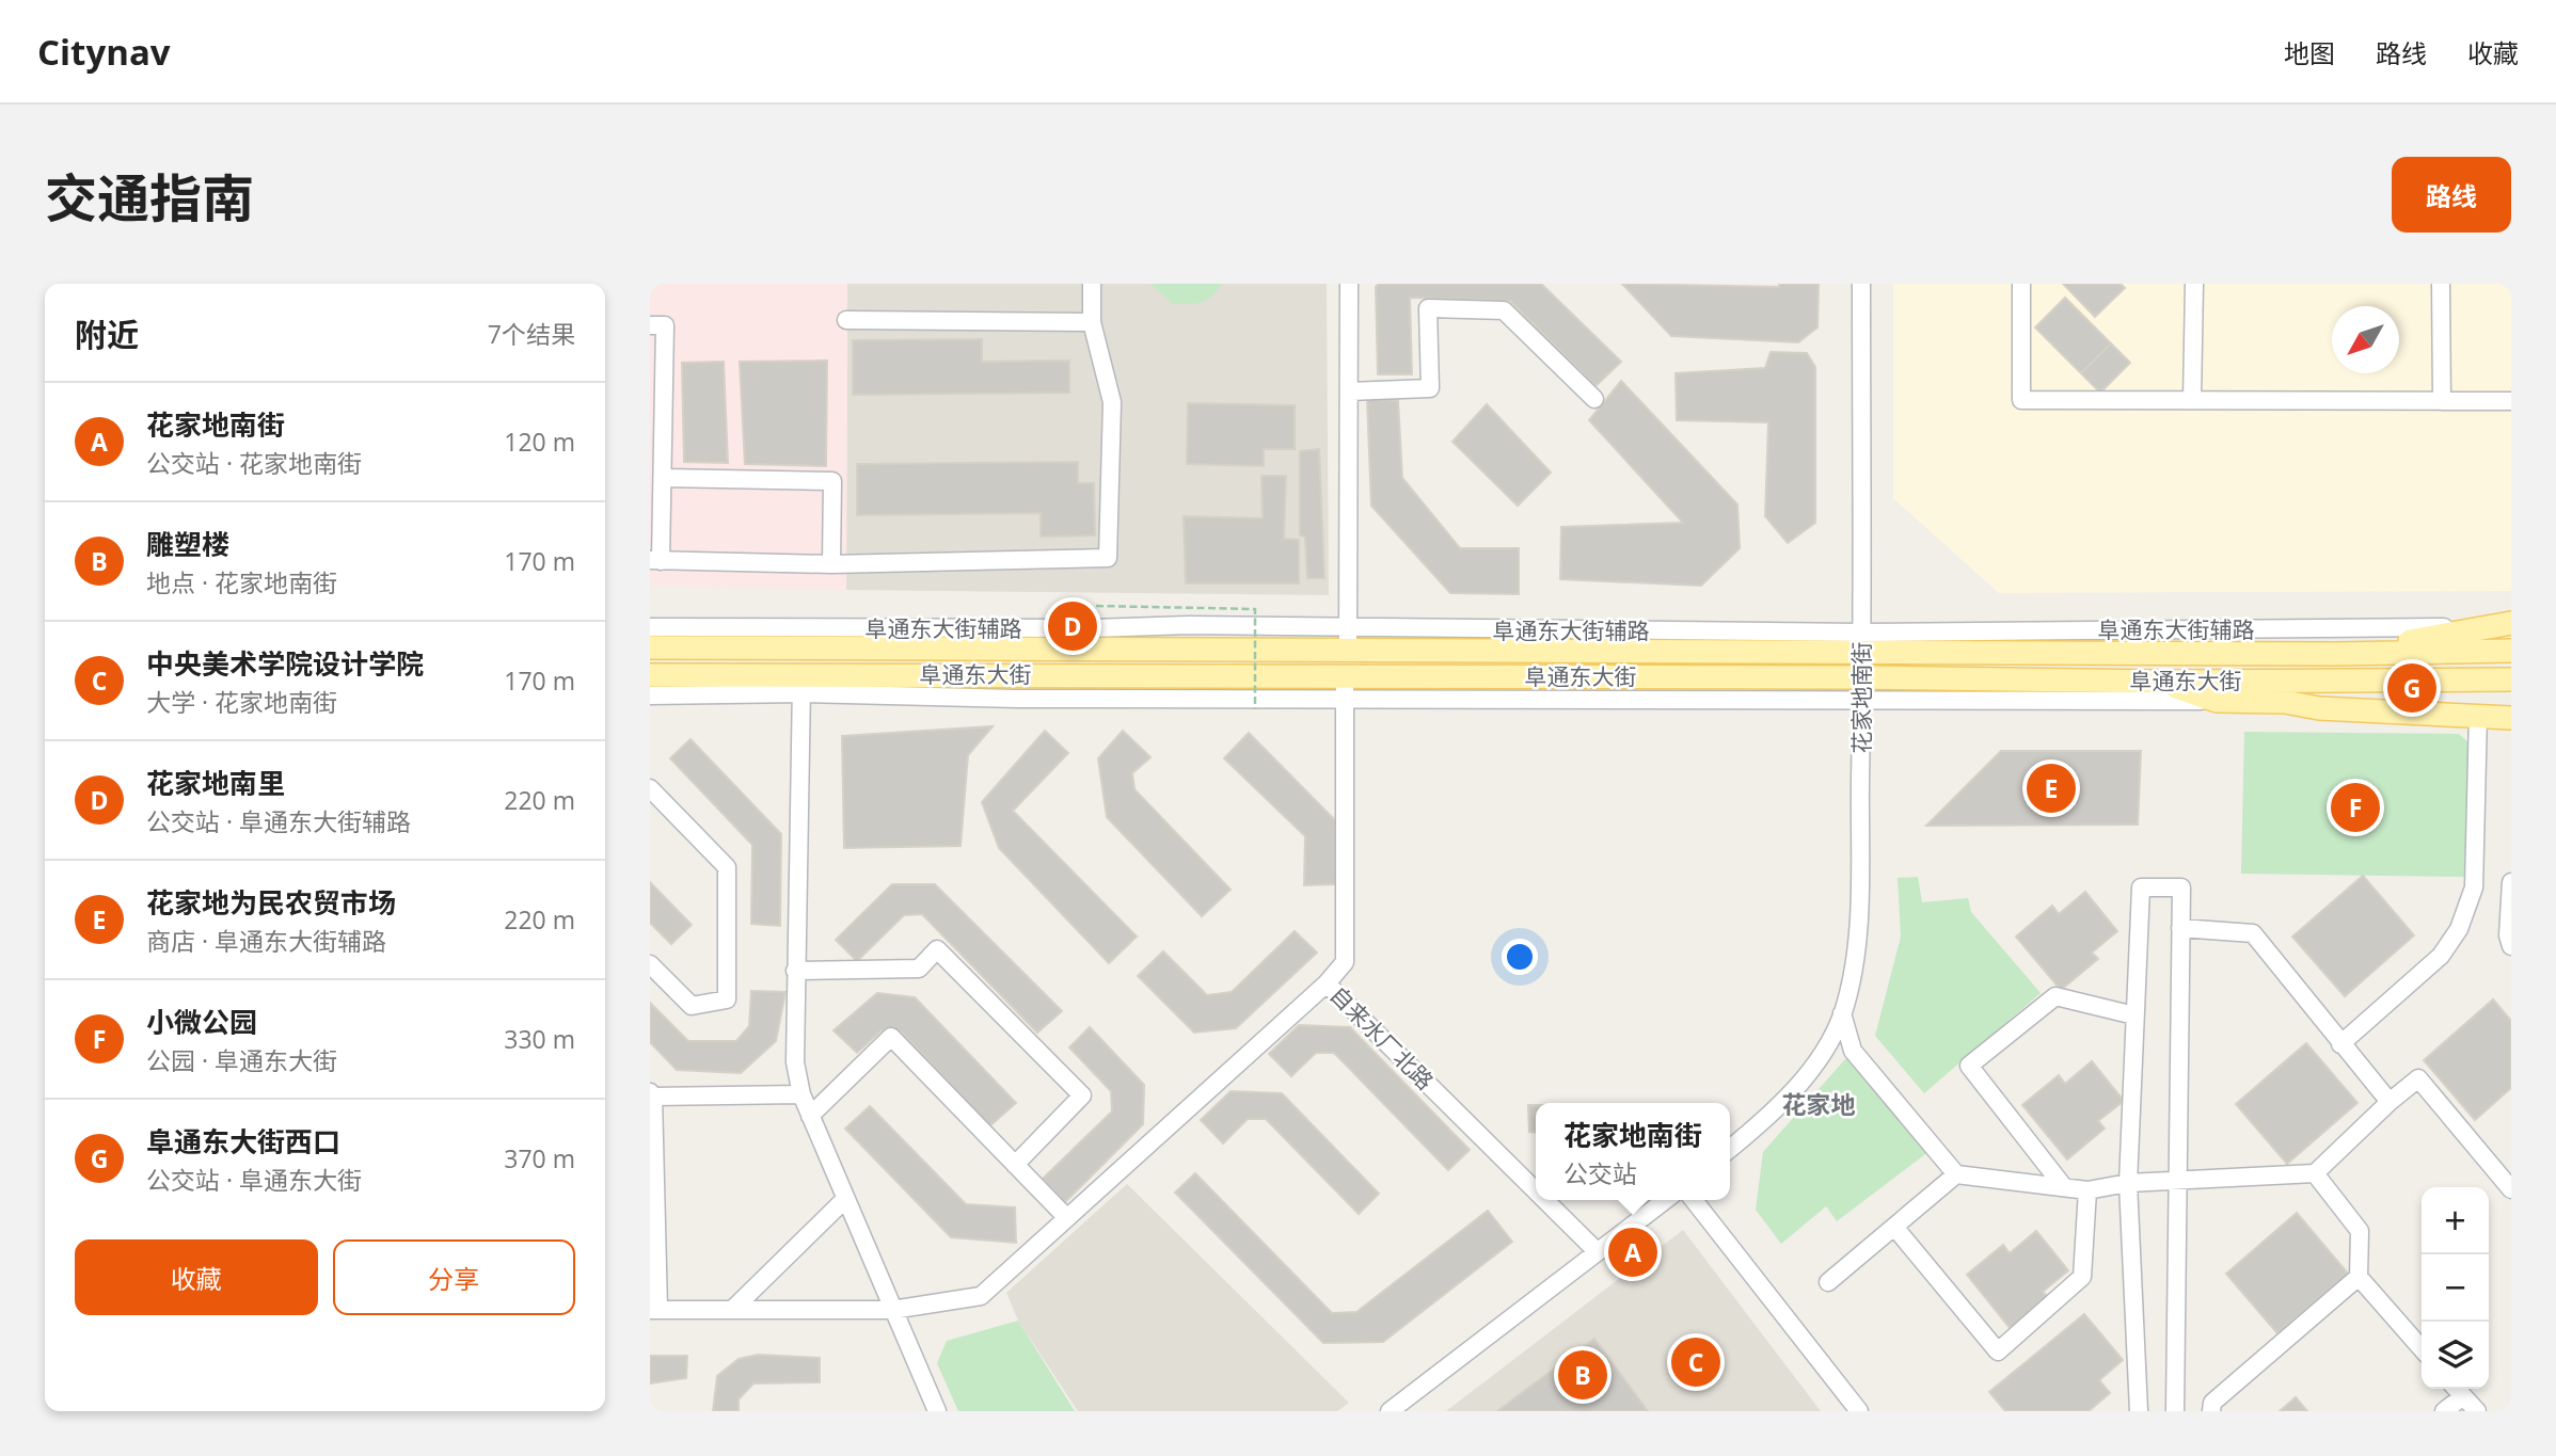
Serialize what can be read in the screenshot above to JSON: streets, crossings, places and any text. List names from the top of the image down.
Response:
{
  "streets": {
    "main road": ["阜通东大街"],
    "street": ["阜通东大街辅路", "花家地南街", "自来水厂北路"]
  },
  "crossings": [
    ["阜通东大街辅路", "阜通东大街"],
    ["阜通东大街辅路", "花家地南街"],
    ["阜通东大街", "花家地南街"],
    ["阜通东大街", "自来水厂北路"]
  ],
  "districts": ["花家地"],
  "north": "bottom left",
  "page": {
    "header": "Citynav",
    "nav": ["地图", "路线", "收藏"],
    "title": "交通指南",
    "buttons": [
      "路线",
      ["收藏", "分享"]
    ],
    "heading": ["附近", "7个结果"],
    "list": [
      {
        "mark": "A",
        "name": "花家地南街",
        "note": "公交站 · 花家地南街",
        "value": "120 m"
      },
      {
        "mark": "B",
        "name": "雕塑楼",
        "note": "地点 · 花家地南街",
        "value": "170 m"
      },
      {
        "mark": "C",
        "name": "中央美术学院设计学院",
        "note": "大学 · 花家地南街",
        "value": "170 m"
      },
      {
        "mark": "D",
        "name": "花家地南里",
        "note": "公交站 · 阜通东大街辅路",
        "value": "220 m"
      },
      {
        "mark": "E",
        "name": "花家地为民农贸市场",
        "note": "商店 · 阜通东大街辅路",
        "value": "220 m"
      },
      {
        "mark": "F",
        "name": "小微公园",
        "note": "公园 · 阜通东大街",
        "value": "330 m"
      },
      {
        "mark": "G",
        "name": "阜通东大街西口",
        "note": "公交站 · 阜通东大街",
        "value": "370 m"
      }
    ],
    "pins": [
      "D",
      "G",
      "E",
      "F",
      "A",
      "C",
      "B"
    ],
    "popup": ["花家地南街", "公交站"],
    "map_buttons": ["+", "−"]
  }
}
